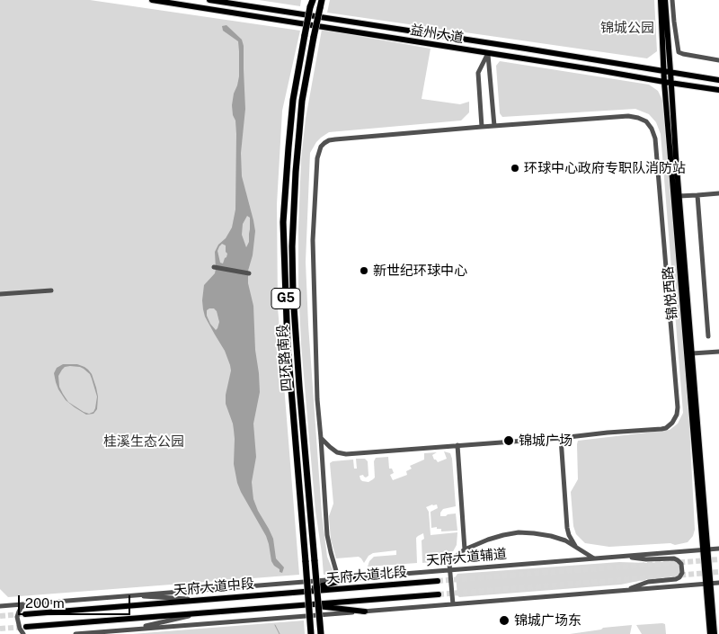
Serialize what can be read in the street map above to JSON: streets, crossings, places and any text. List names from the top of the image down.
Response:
{
  "streets": {
    "highway": ["G5", "四环路南段"],
    "main road": [
      "益州大道",
      "锦悦西路",
      "天府大道北段",
      "天府大道中段"
    ],
    "street": ["天府大道辅道"]
  },
  "crossings": [
    ["益州大道", "锦悦西路"],
    ["锦悦西路", "天府大道辅道"],
    ["天府大道北段", "天府大道中段"]
  ],
  "parks": ["锦城公园", "桂溪生态公园"],
  "places": [
    "环球中心政府专职队消防站",
    "新世纪环球中心",
    "锦城广场",
    "锦城广场东"
  ],
  "scale_bar": "200 m"
}
